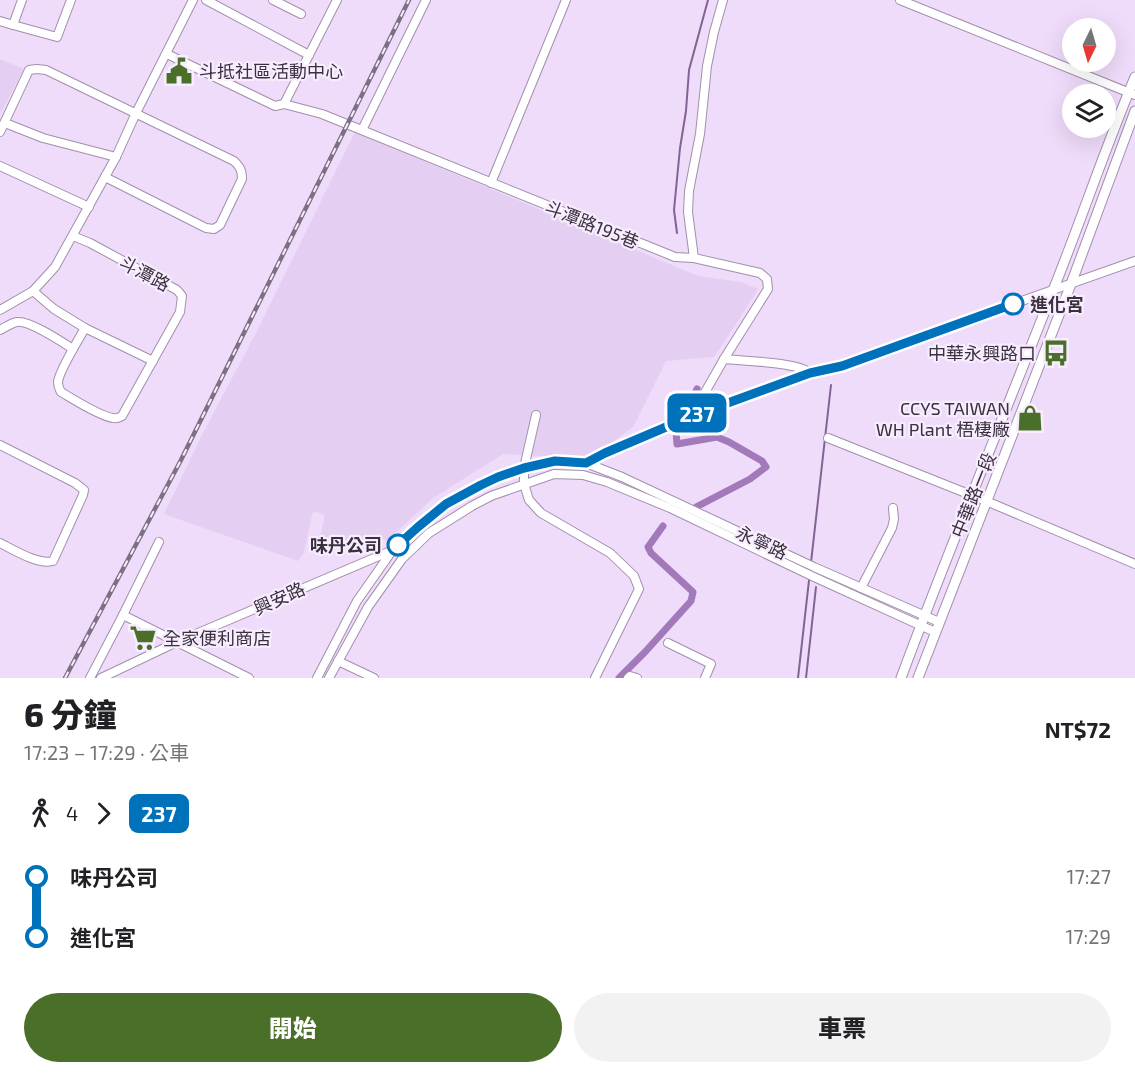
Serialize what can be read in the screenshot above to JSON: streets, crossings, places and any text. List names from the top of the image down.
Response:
{
  "streets": {
    "main road": ["中華路一段"],
    "street": [
      "斗潭路195巷",
      "斗潭路",
      "永寧路",
      "興安路"
    ]
  },
  "crossings": [
    ["中華路一段", "永寧路"],
    ["永寧路", "興安路"]
  ],
  "places": {
    "public building": ["斗抵社區活動中心"],
    "other": ["進化宮", "味丹公司"],
    "bus stop": ["中華永興路口"],
    "shop": ["CCYS TAIWAN WH Plant 梧棲廠"],
    "supermarket": ["全家便利商店"]
  },
  "lines": ["bus line 237"],
  "north": "bottom",
  "page": {
    "on_map": "237",
    "heading": ["6 分鐘", "17:23 – 17:29 · 公車", "NT$72"],
    "legs": ["4", "237"],
    "list": [
      {
        "name": "味丹公司",
        "value": "17:27"
      },
      {
        "name": "進化宮",
        "value": "17:29"
      }
    ],
    "buttons": ["開始", "車票"]
  }
}
